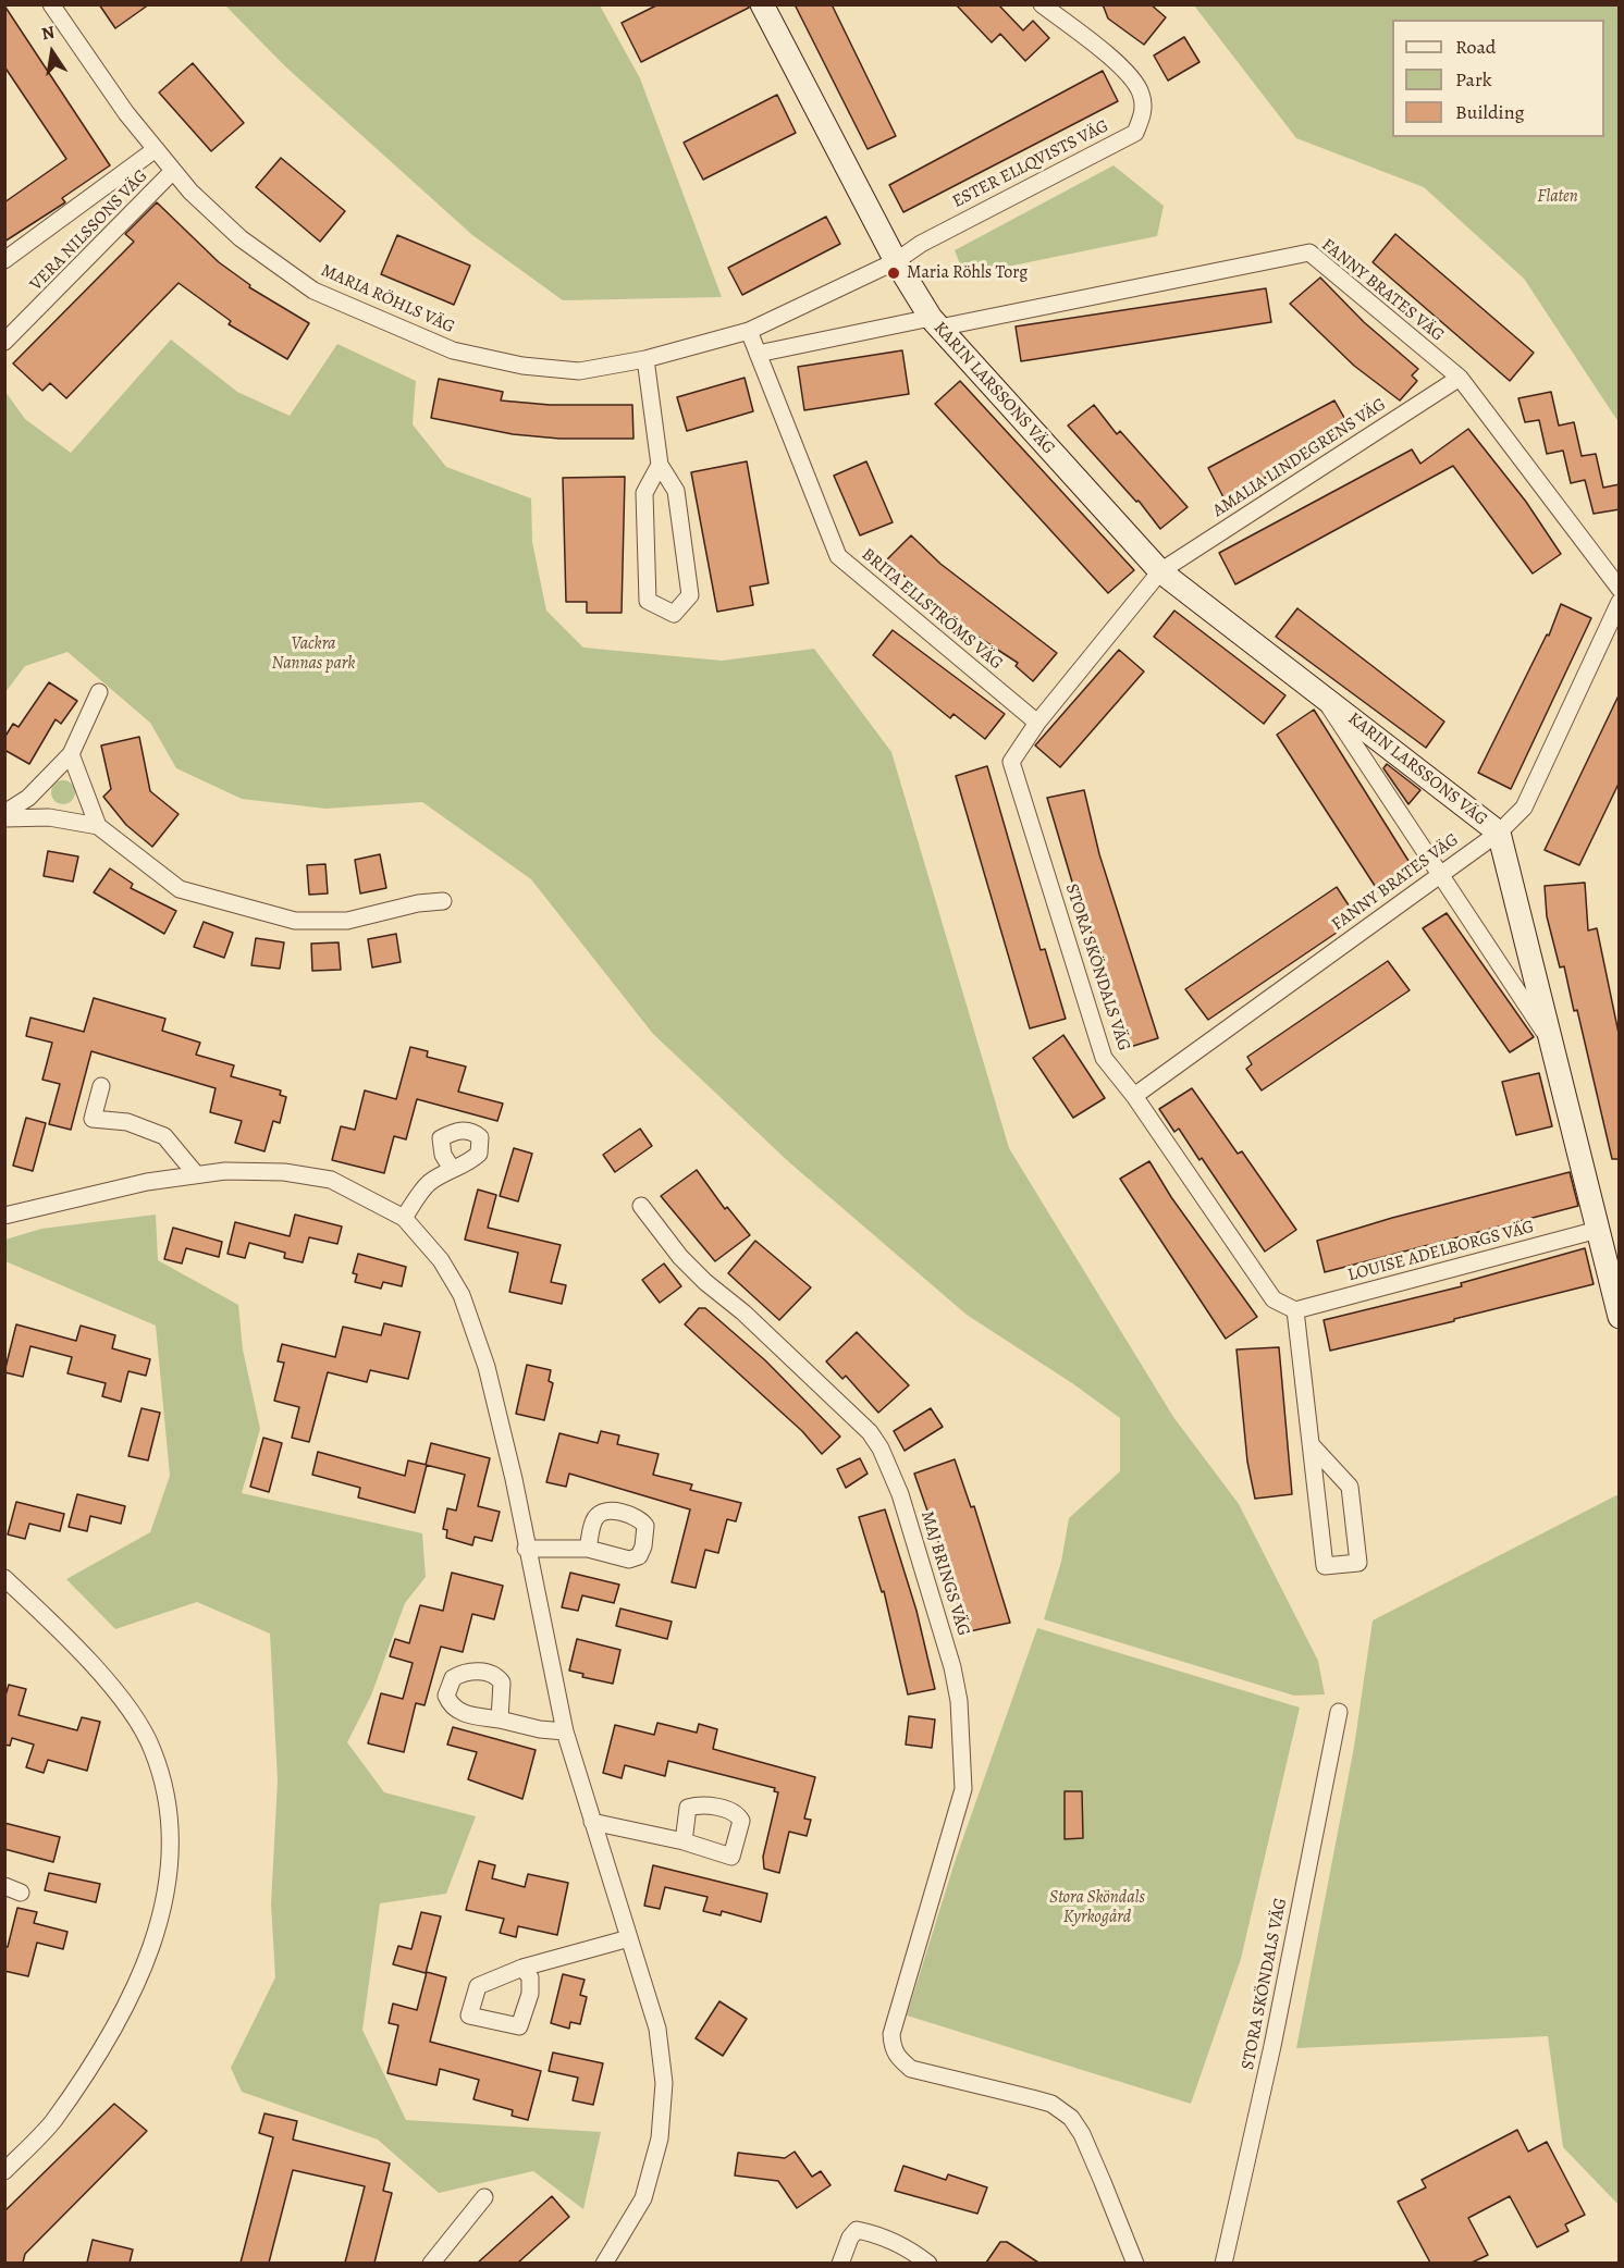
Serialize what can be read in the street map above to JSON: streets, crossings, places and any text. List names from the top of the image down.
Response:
{
  "streets": {
    "street": [
      "ESTER ELLQVISTS VÄG",
      "VERA NILSSONS VÄG",
      "FANNY BRATES VÄG",
      "MARIA RÖHLS VÄG",
      "KARIN LARSSONS VÄG",
      "AMALIA LINDEGRENS VÄG",
      "BRITA ELLSTRÖMS VÄG",
      "STORA SKÖNDALS VÄG",
      "LOUISE ADELBORGS VÄG",
      "MAJ BRINGS VÄG"
    ]
  },
  "crossings": [
    ["ESTER ELLQVISTS VÄG", "KARIN LARSSONS VÄG"],
    ["VERA NILSSONS VÄG", "MARIA RÖHLS VÄG"],
    ["FANNY BRATES VÄG", "KARIN LARSSONS VÄG"],
    ["FANNY BRATES VÄG", "AMALIA LINDEGRENS VÄG"],
    ["FANNY BRATES VÄG", "STORA SKÖNDALS VÄG"],
    ["MARIA RÖHLS VÄG", "BRITA ELLSTRÖMS VÄG"],
    ["KARIN LARSSONS VÄG", "AMALIA LINDEGRENS VÄG"],
    ["KARIN LARSSONS VÄG", "STORA SKÖNDALS VÄG"],
    ["KARIN LARSSONS VÄG", "LOUISE ADELBORGS VÄG"],
    ["AMALIA LINDEGRENS VÄG", "STORA SKÖNDALS VÄG"],
    ["BRITA ELLSTRÖMS VÄG", "STORA SKÖNDALS VÄG"],
    ["STORA SKÖNDALS VÄG", "LOUISE ADELBORGS VÄG"]
  ],
  "parks": ["Flaten", "Vackra Nannas park", "Stora Sköndals Kyrkogård"],
  "places": ["Maria Röhls Torg"],
  "legend": ["Road", "Park", "Building"],
  "north": "top"
}
